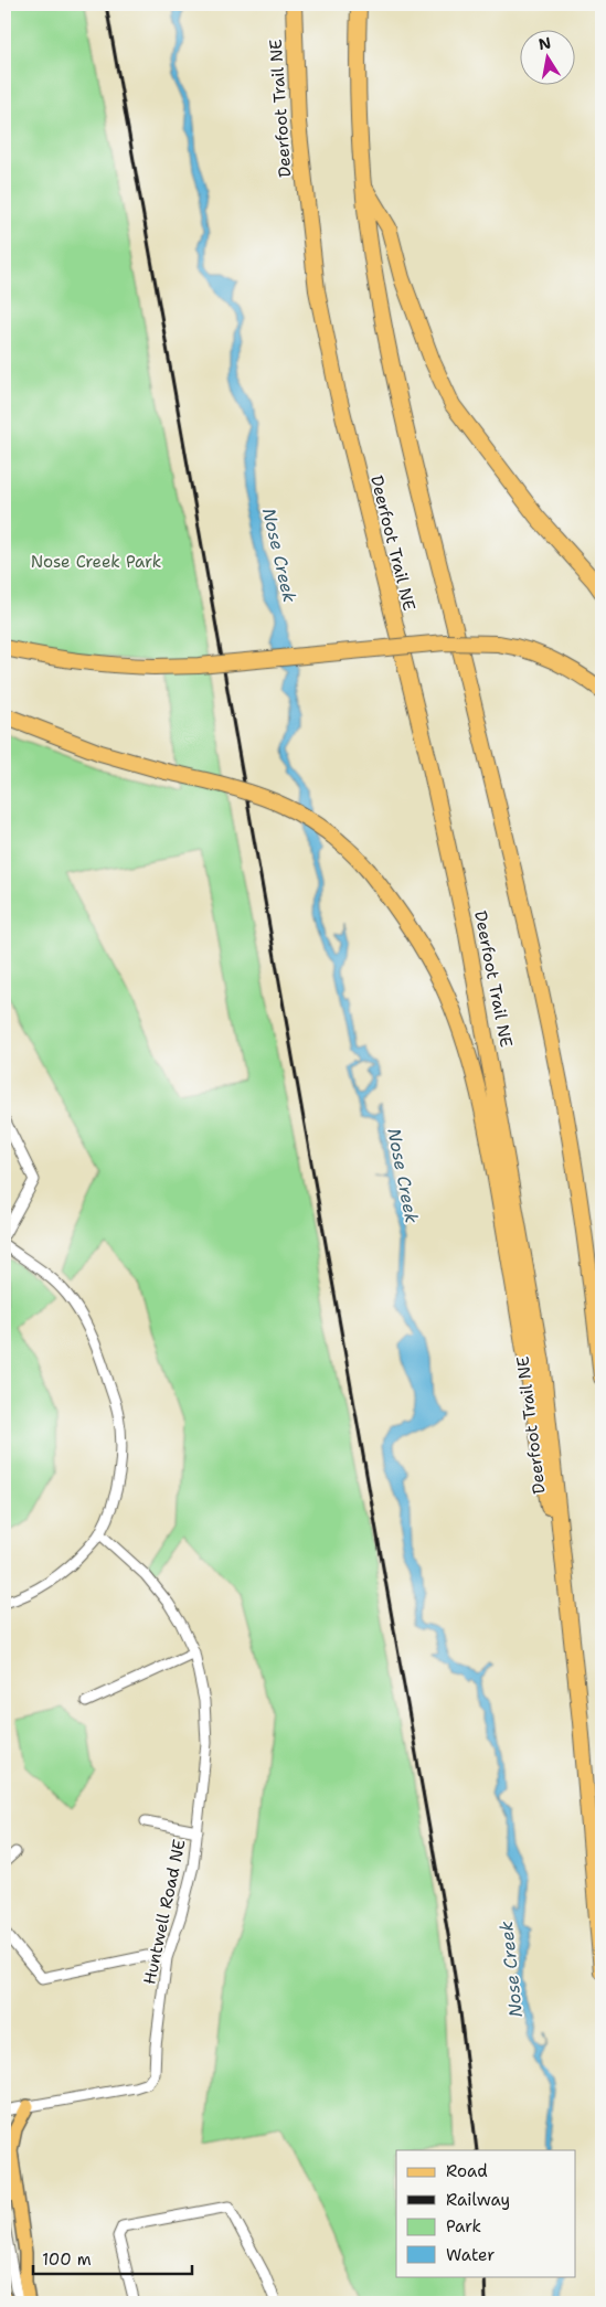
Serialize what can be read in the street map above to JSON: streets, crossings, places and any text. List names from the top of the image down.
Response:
{
  "streets": {
    "highway": ["Deerfoot Trail NE"],
    "street": ["Huntwell Road NE"]
  },
  "water": ["Nose Creek"],
  "parks": ["Nose Creek Park"],
  "legend": [
    "Road",
    "Railway",
    "Park",
    "Water"
  ],
  "scale_bar": "100 m",
  "north": "top"
}
